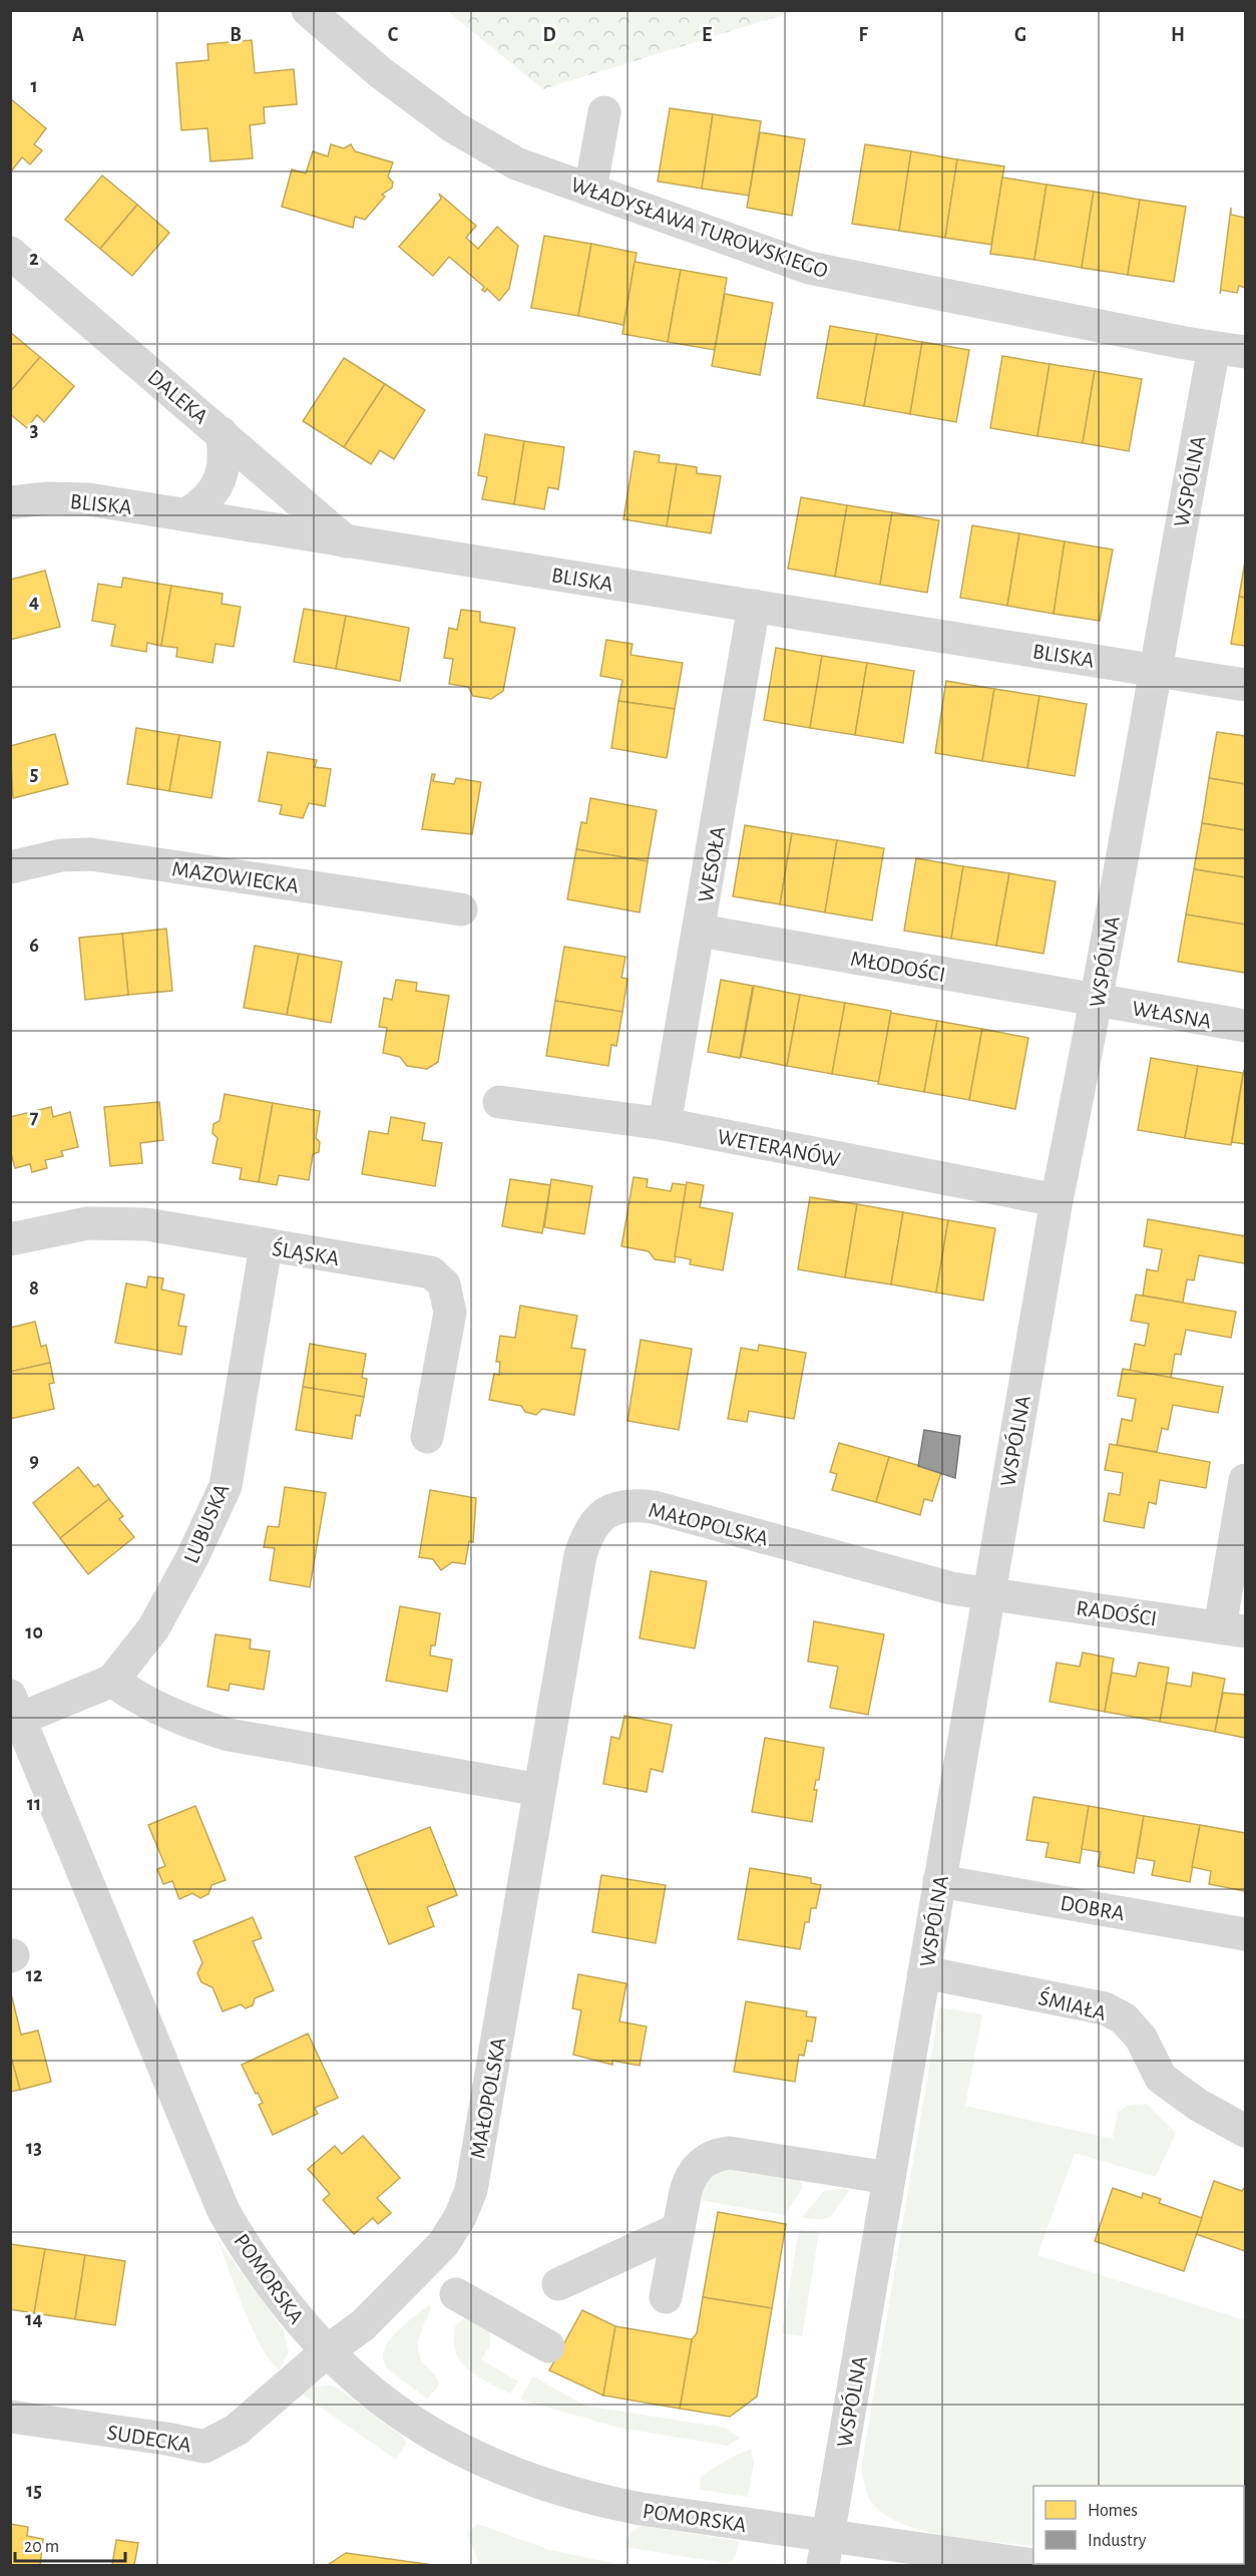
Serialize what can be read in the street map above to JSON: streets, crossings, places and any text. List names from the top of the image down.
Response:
{
  "streets": {
    "street": [
      "WŁADYSŁAWA TUROWSKIEGO",
      "DALEKA",
      "WSPÓLNA",
      "BLISKA",
      "WESOŁA",
      "MAZOWIECKA",
      "MŁODOŚCI",
      "WŁASNA",
      "WETERANÓW",
      "ŚLĄSKA",
      "LUBUSKA",
      "MAŁOPOLSKA",
      "RADOŚCI",
      "DOBRA",
      "ŚMIAŁA",
      "POMORSKA",
      "SUDECKA"
    ]
  },
  "crossings": [
    ["WŁADYSŁAWA TUROWSKIEGO", "WSPÓLNA"],
    ["DALEKA", "BLISKA"],
    ["WSPÓLNA", "BLISKA"],
    ["WSPÓLNA", "MŁODOŚCI"],
    ["WSPÓLNA", "WŁASNA"],
    ["WSPÓLNA", "WETERANÓW"],
    ["WSPÓLNA", "MAŁOPOLSKA"],
    ["WSPÓLNA", "RADOŚCI"],
    ["WSPÓLNA", "DOBRA"],
    ["WSPÓLNA", "ŚMIAŁA"],
    ["WSPÓLNA", "POMORSKA"],
    ["BLISKA", "WESOŁA"],
    ["WESOŁA", "MŁODOŚCI"],
    ["WESOŁA", "WETERANÓW"],
    ["MŁODOŚCI", "WŁASNA"],
    ["ŚLĄSKA", "LUBUSKA"],
    ["LUBUSKA", "POMORSKA"],
    ["MAŁOPOLSKA", "RADOŚCI"],
    ["MAŁOPOLSKA", "POMORSKA"],
    ["MAŁOPOLSKA", "SUDECKA"],
    ["POMORSKA", "SUDECKA"]
  ],
  "legend": ["Homes", "Industry"],
  "scale_bar": "20 m",
  "grid": {
    "columns": [
      "A",
      "B",
      "C",
      "D",
      "E",
      "F",
      "G",
      "H"
    ],
    "rows": [
      "1",
      "2",
      "3",
      "4",
      "5",
      "6",
      "7",
      "8",
      "9",
      "10",
      "11",
      "12",
      "13",
      "14",
      "15"
    ]
  }
}
